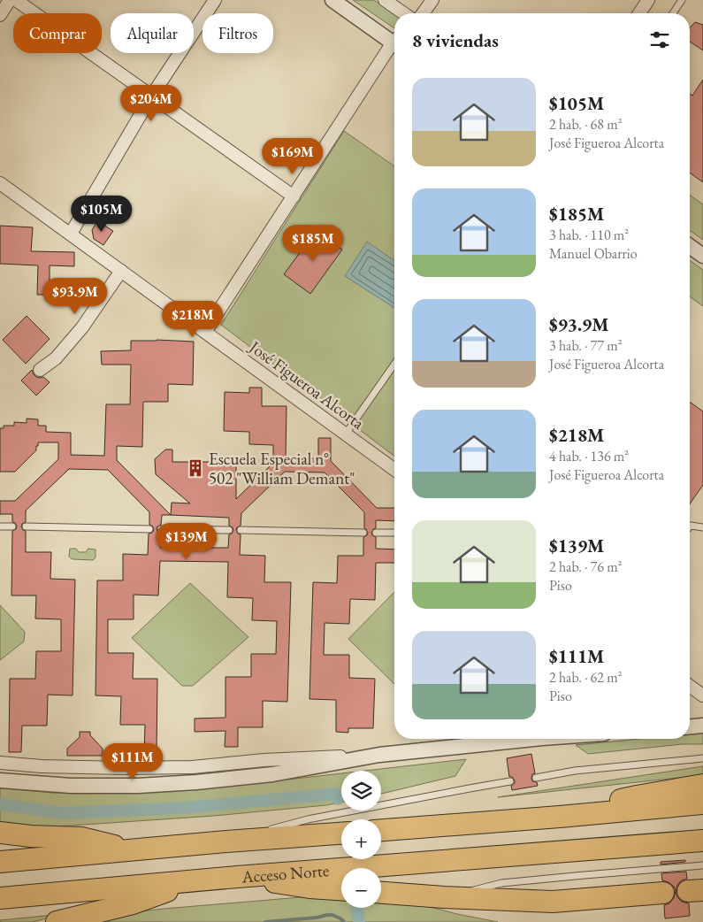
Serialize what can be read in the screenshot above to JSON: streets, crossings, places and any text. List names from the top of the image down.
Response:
{
  "streets": {
    "highway": ["Acceso Norte"],
    "street": ["José Figueroa Alcorta"]
  },
  "places": {
    "building": ["Escuela Especial n° 502 \"William Demant\""]
  },
  "page": {
    "chip": ["Comprar", "Alquilar", "Filtros"],
    "heading": "8 viviendas",
    "list": [
      {
        "name": "$105M",
        "note": "2 hab. · 68 m² · José Figueroa Alcorta"
      },
      {
        "name": "$185M",
        "note": "3 hab. · 110 m² · Manuel Obarrio"
      },
      {
        "name": "$93.9M",
        "note": "3 hab. · 77 m² · José Figueroa Alcorta"
      },
      {
        "name": "$218M",
        "note": "4 hab. · 136 m² · José Figueroa Alcorta"
      },
      {
        "name": "$139M",
        "note": "2 hab. · 76 m² · Piso"
      },
      {
        "name": "$111M",
        "note": "2 hab. · 62 m² · Piso"
      }
    ],
    "price": [
      "$204M",
      "$169M",
      "$105M",
      "$185M",
      "$93.9M",
      "$218M",
      "$139M",
      "$111M"
    ],
    "map_buttons": ["+", "−"]
  }
}
